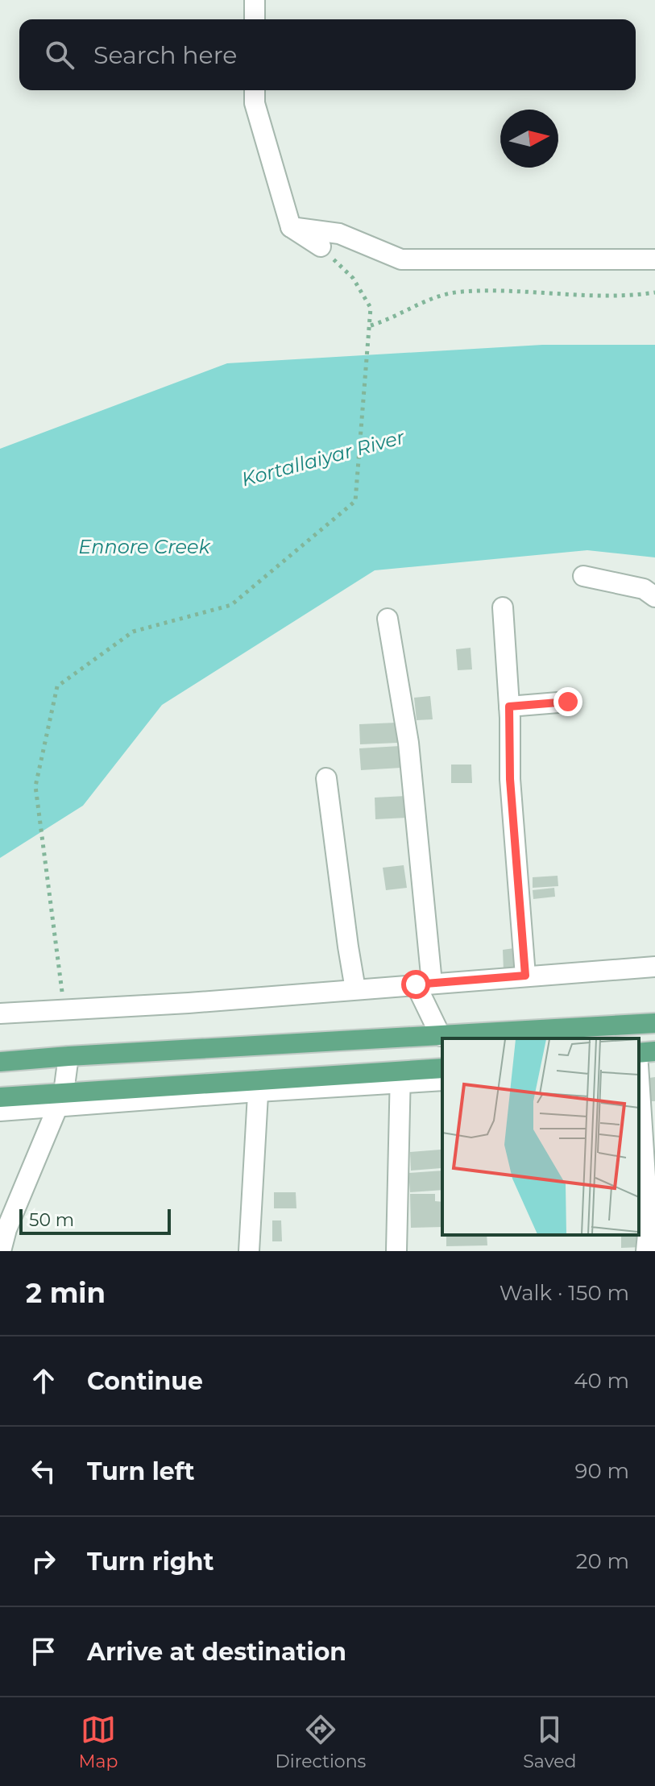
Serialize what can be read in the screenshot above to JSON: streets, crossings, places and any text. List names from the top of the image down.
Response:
{
  "water": ["Kortallaiyar River", "Ennore Creek"],
  "scale_bar": "50 m",
  "north": "right",
  "page": {
    "search": "Search here",
    "scale": "50 m",
    "heading": ["2 min", "Walk · 150 m"],
    "list": [
      ["Continue", "40 m"],
      ["Turn left", "90 m"],
      ["Turn right", "20 m"],
      "Arrive at destination"
    ],
    "nav": ["Map", "Directions", "Saved"]
  }
}
